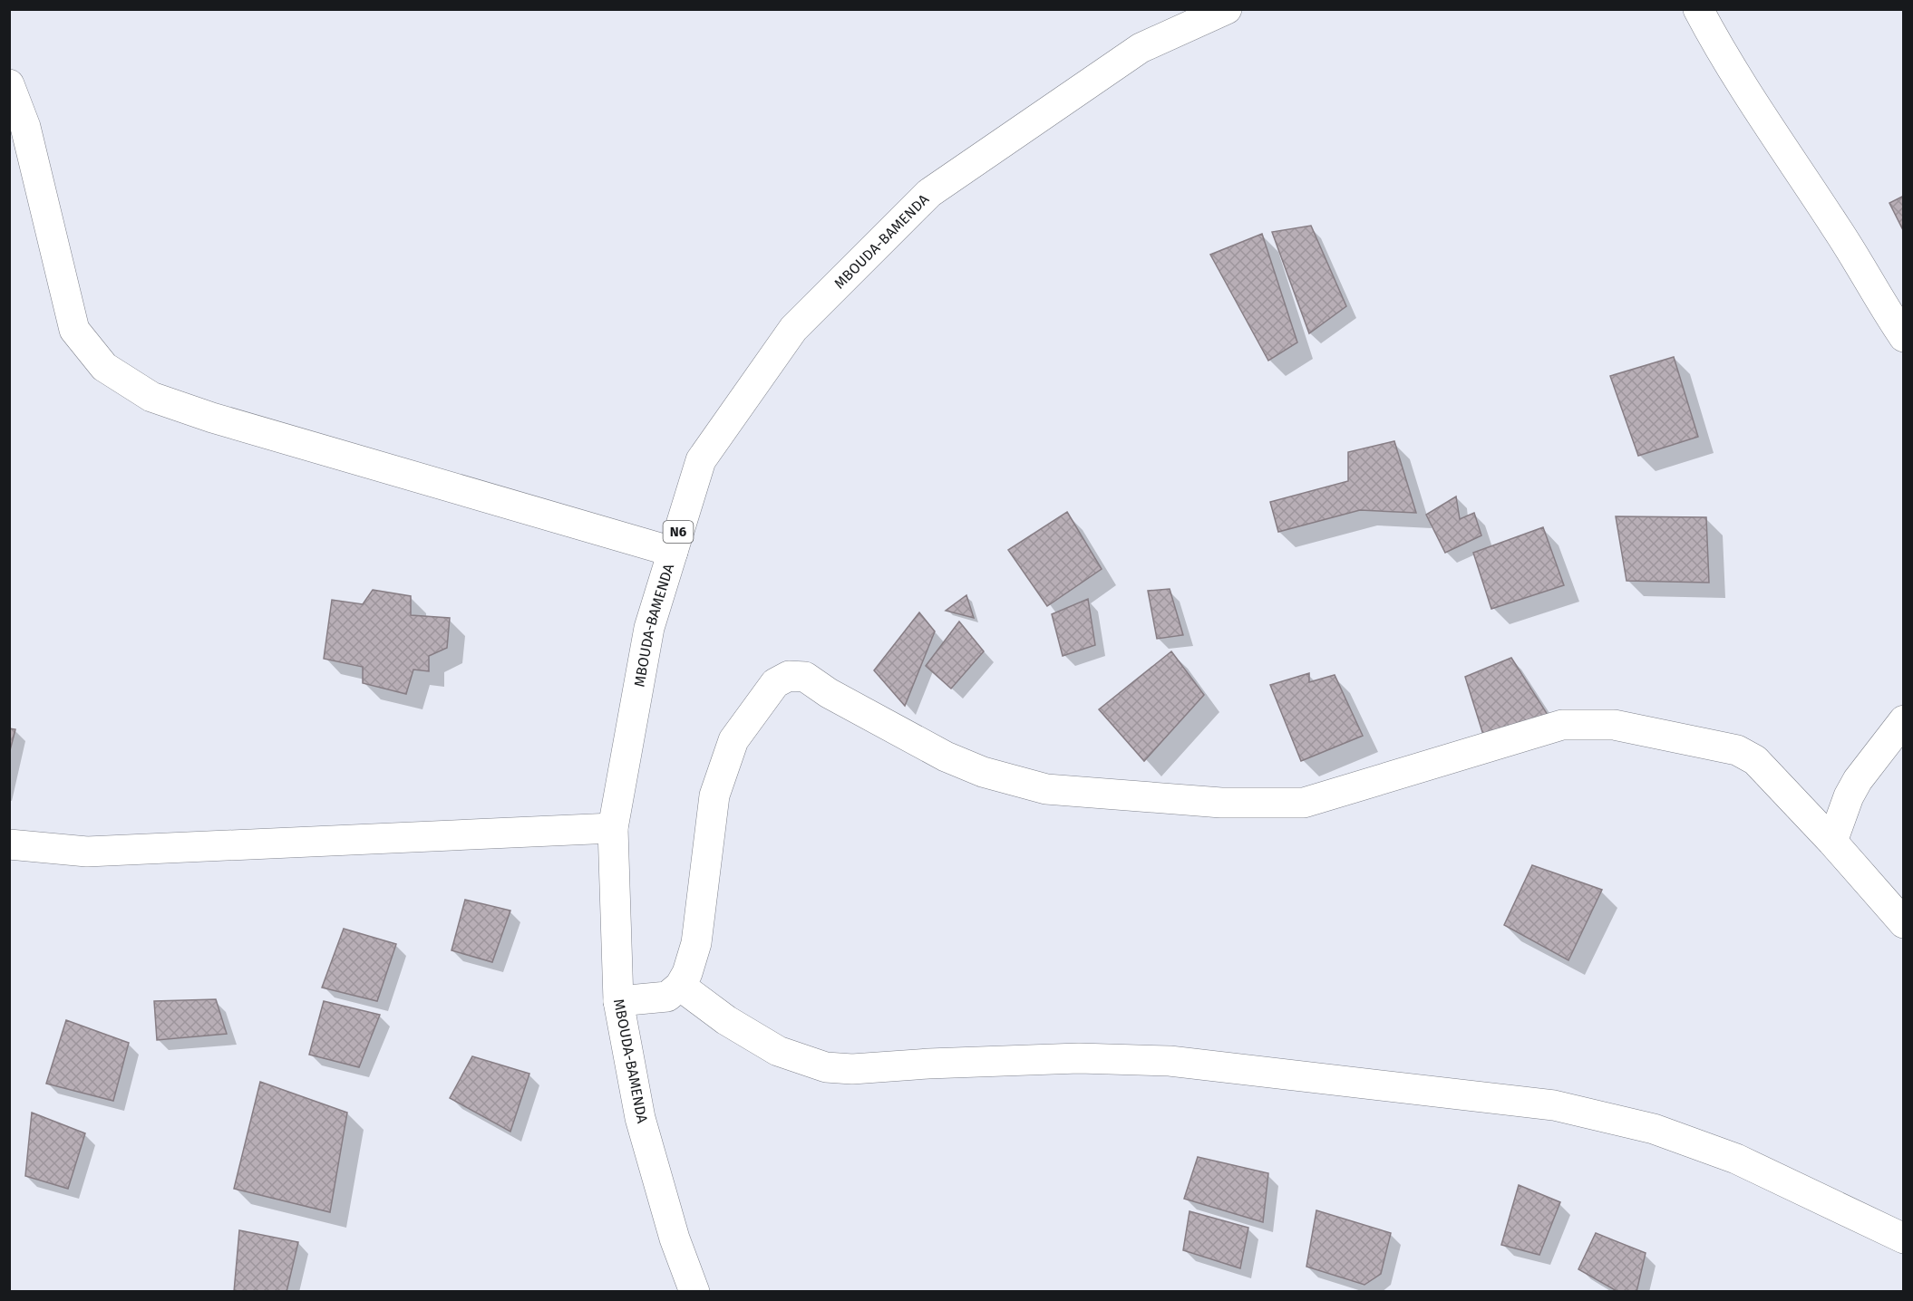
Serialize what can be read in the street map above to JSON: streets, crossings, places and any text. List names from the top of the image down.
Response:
{
  "streets": {
    "main road": ["MBOUDA-BAMENDA", "N6"]
  }
}
